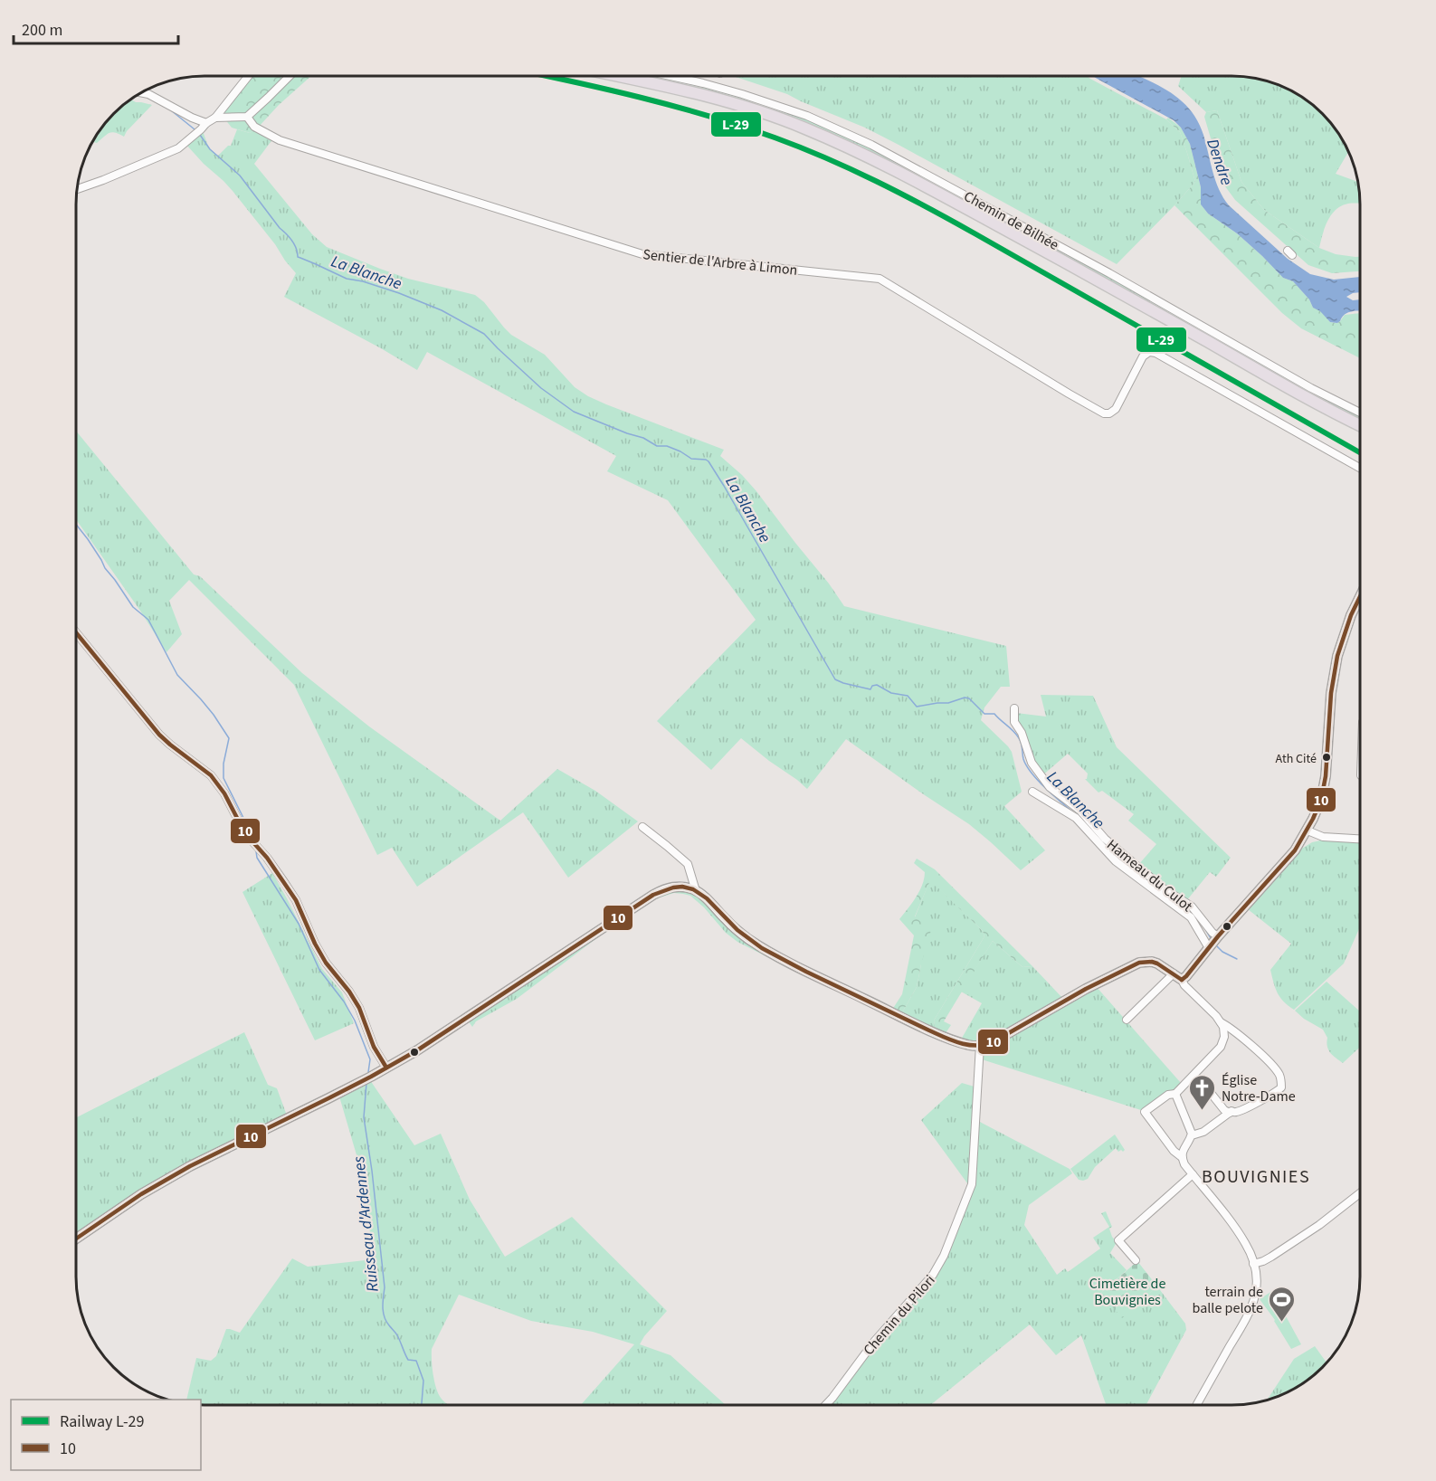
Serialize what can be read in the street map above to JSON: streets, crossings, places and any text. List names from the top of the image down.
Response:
{
  "streets": {
    "street": [
      "Chemin de Bilhée",
      "Sentier de l'Arbre à Limon",
      "Hameau du Culot",
      "Chemin du Pilori"
    ]
  },
  "districts": ["BOUVIGNIES"],
  "water": ["Dendre", "La Blanche", "Ruisseau d'Ardennes"],
  "parks": ["Cimetière de Bouvignies"],
  "places": {
    "other": ["Ath Cité"],
    "church": ["Église Notre-Dame"],
    "sports": ["terrain de balle pelote"]
  },
  "lines": ["rail line L-29", "transit line 10"],
  "legend": ["Railway L-29", "10"],
  "scale_bar": "200 m"
}
